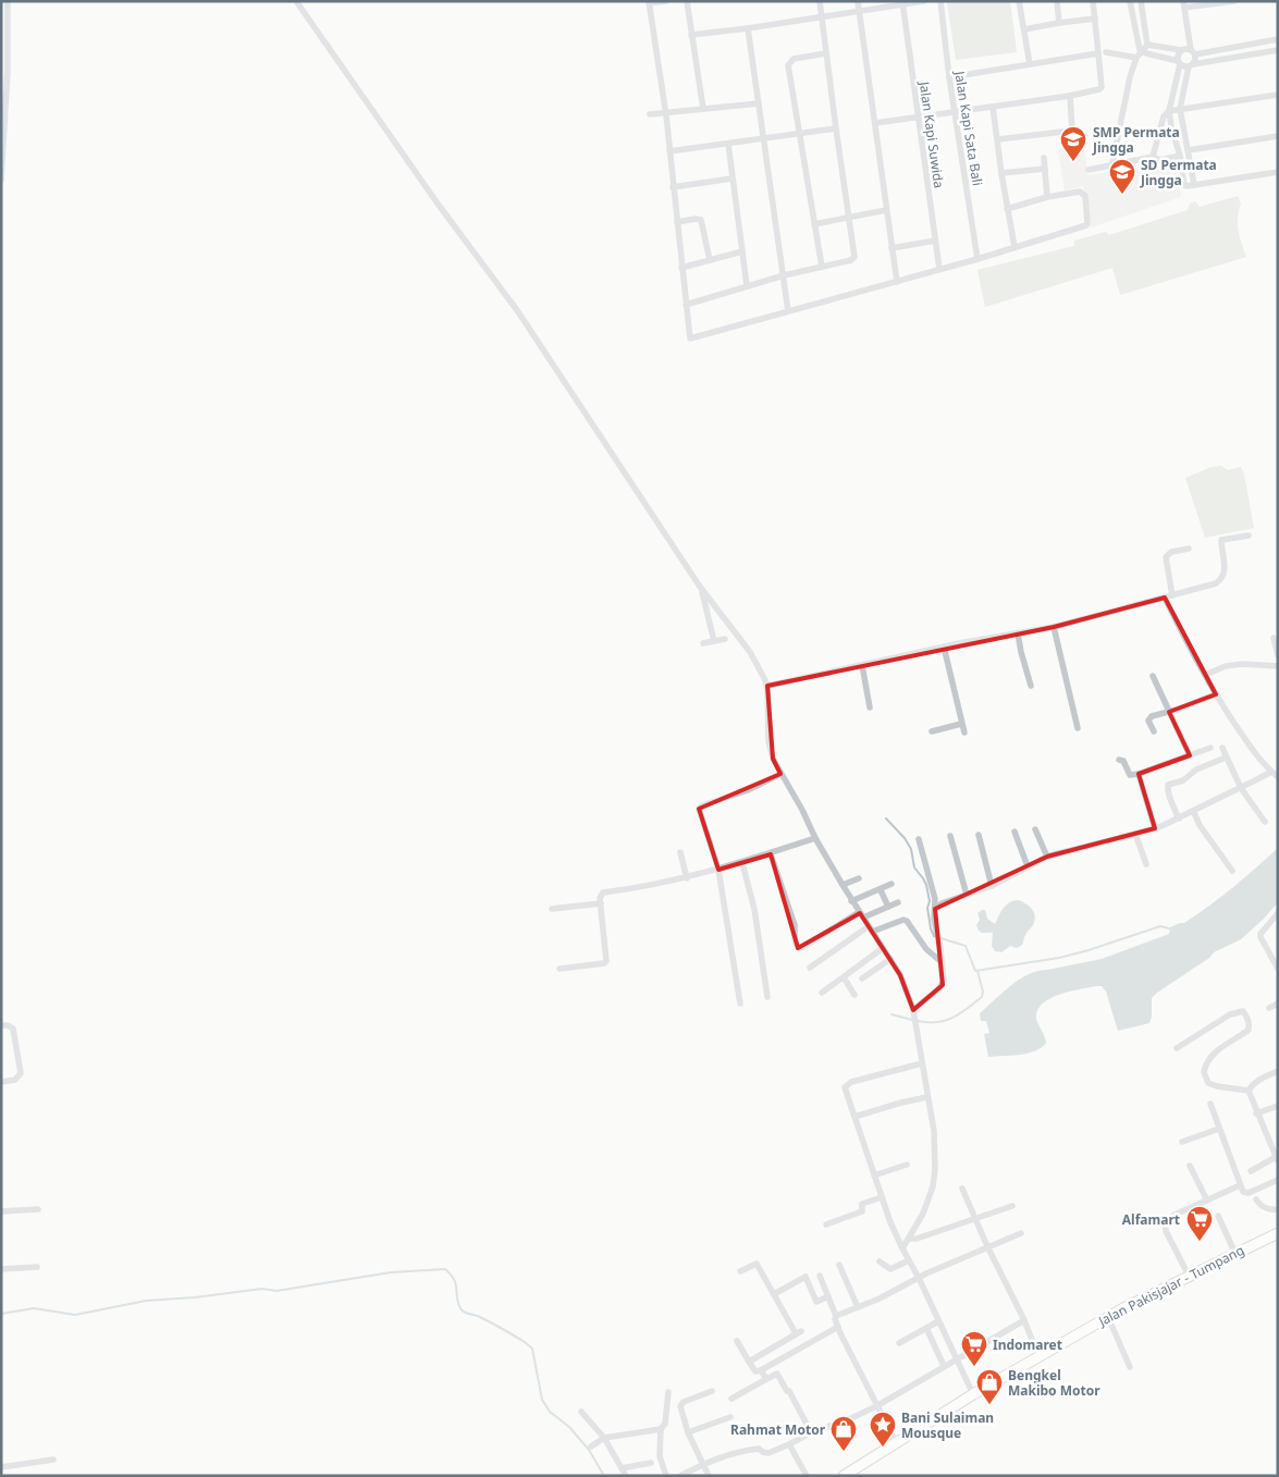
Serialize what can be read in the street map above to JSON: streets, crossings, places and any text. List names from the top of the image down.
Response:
{
  "streets": {
    "main road": ["Jalan Pakisjajar - Tumpang"],
    "street": ["Jalan Kapi Sata Bali", "Jalan Kapi Suwida"]
  },
  "places": {
    "school or university": ["SMP Permata Jingga", "SD Permata Jingga"],
    "supermarket": ["Alfamart", "Indomaret"],
    "shop": ["Bengkel Makibo Motor", "Rahmat Motor"],
    "place": ["Bani Sulaiman Mousque"]
  }
}
